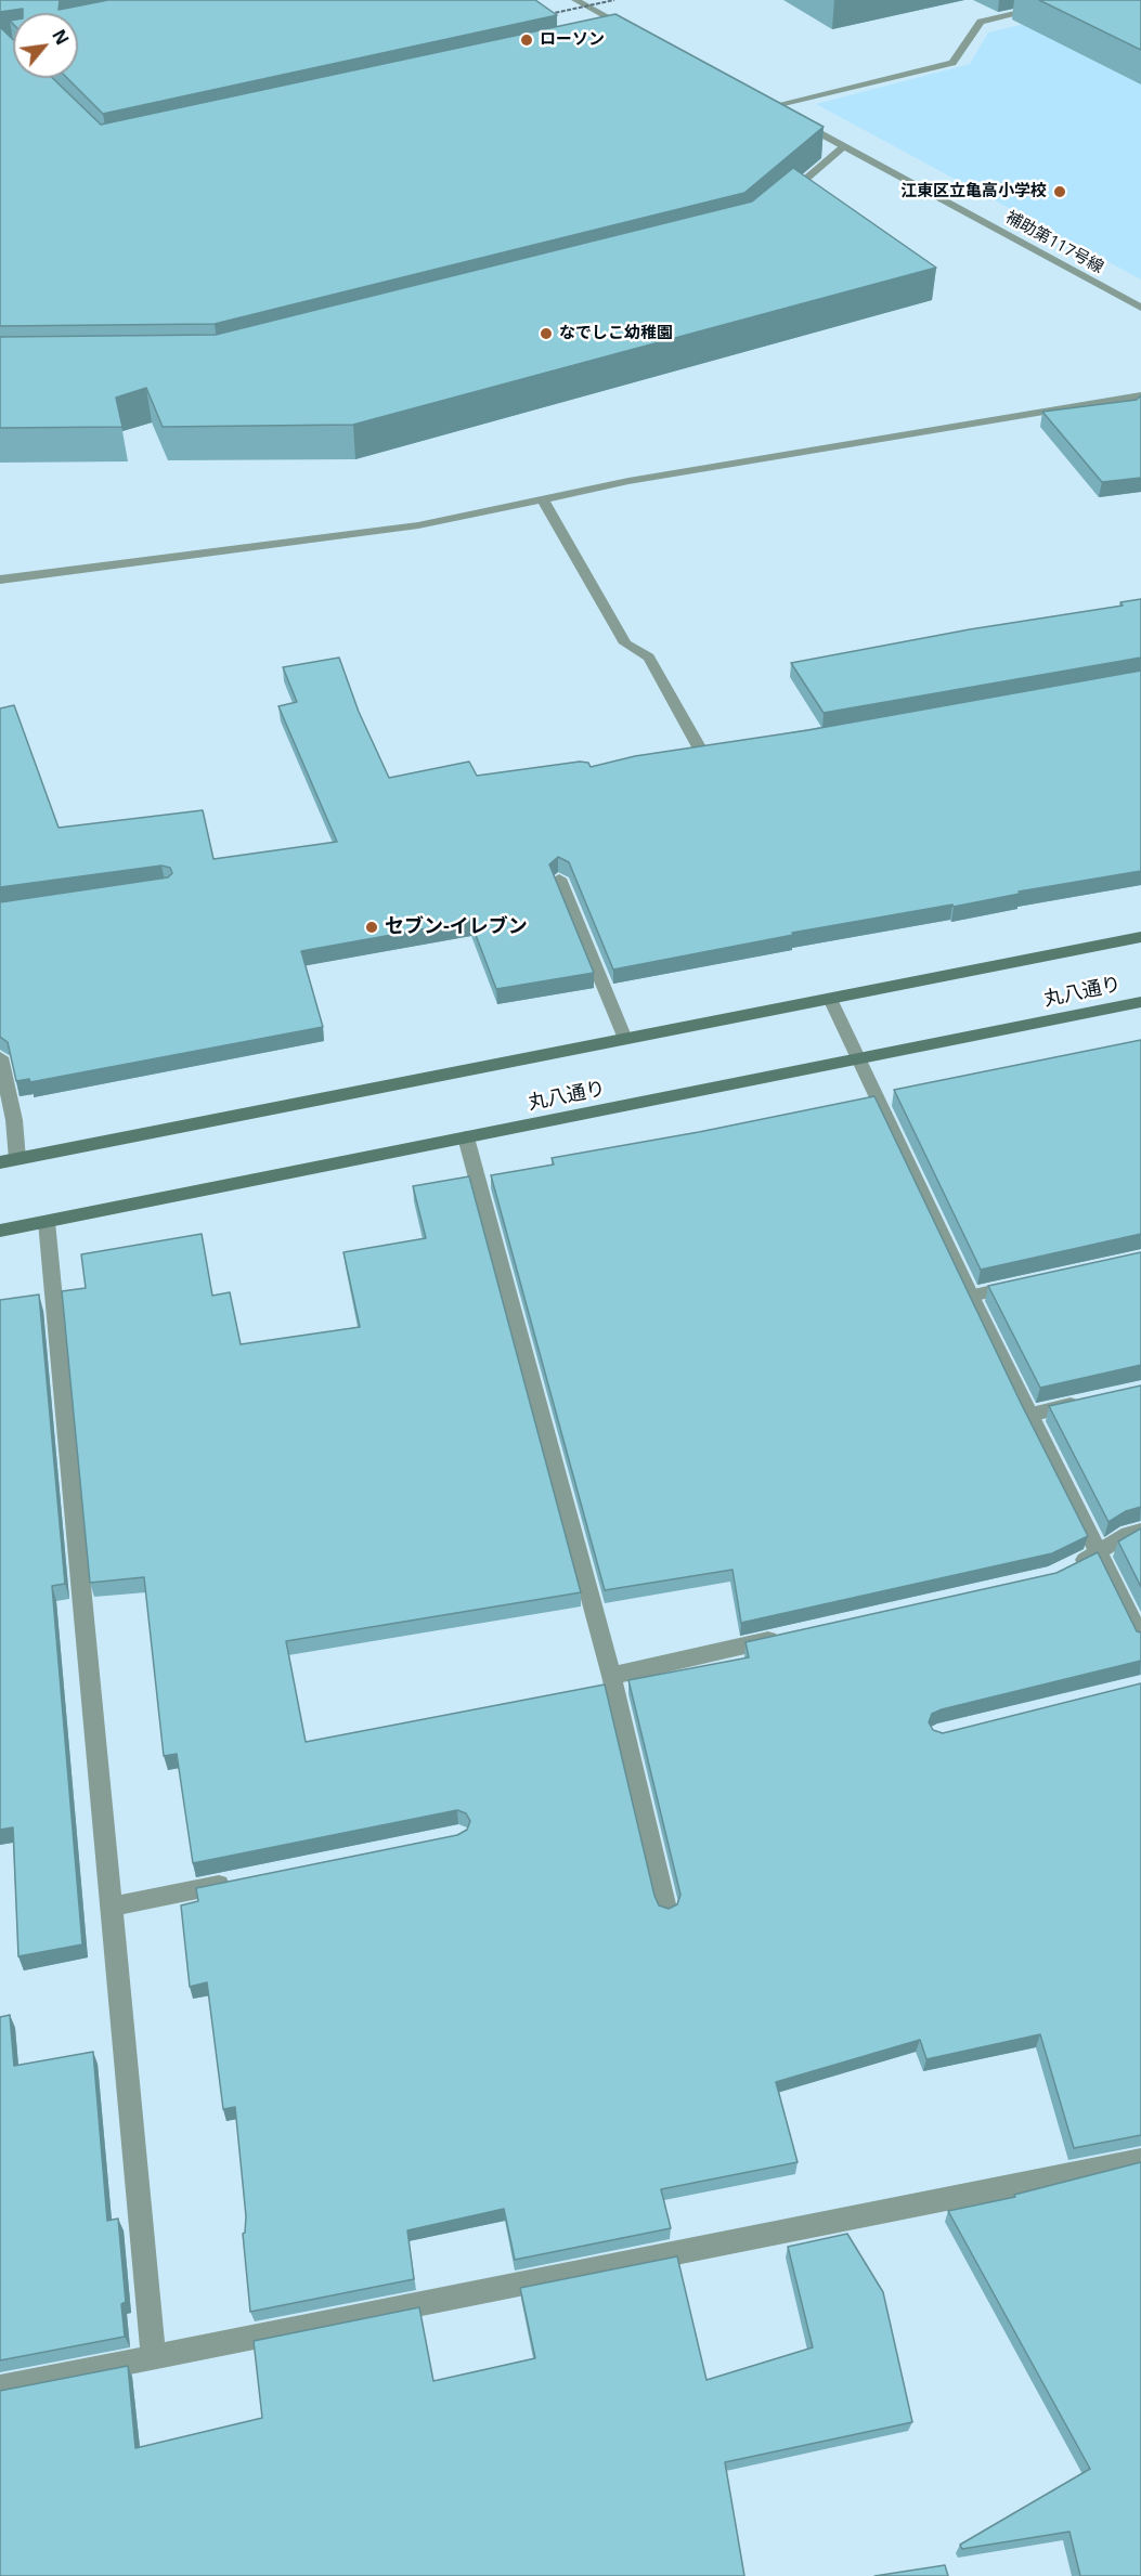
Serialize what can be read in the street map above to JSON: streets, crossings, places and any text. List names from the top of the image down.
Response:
{
  "streets": {
    "main road": ["丸八通り"],
    "street": ["補助第117号線"]
  },
  "places": [
    "ローソン",
    "江東区立亀高小学校",
    "なでしこ幼稚園",
    "セブン-イレブン"
  ],
  "north": "top right"
}
